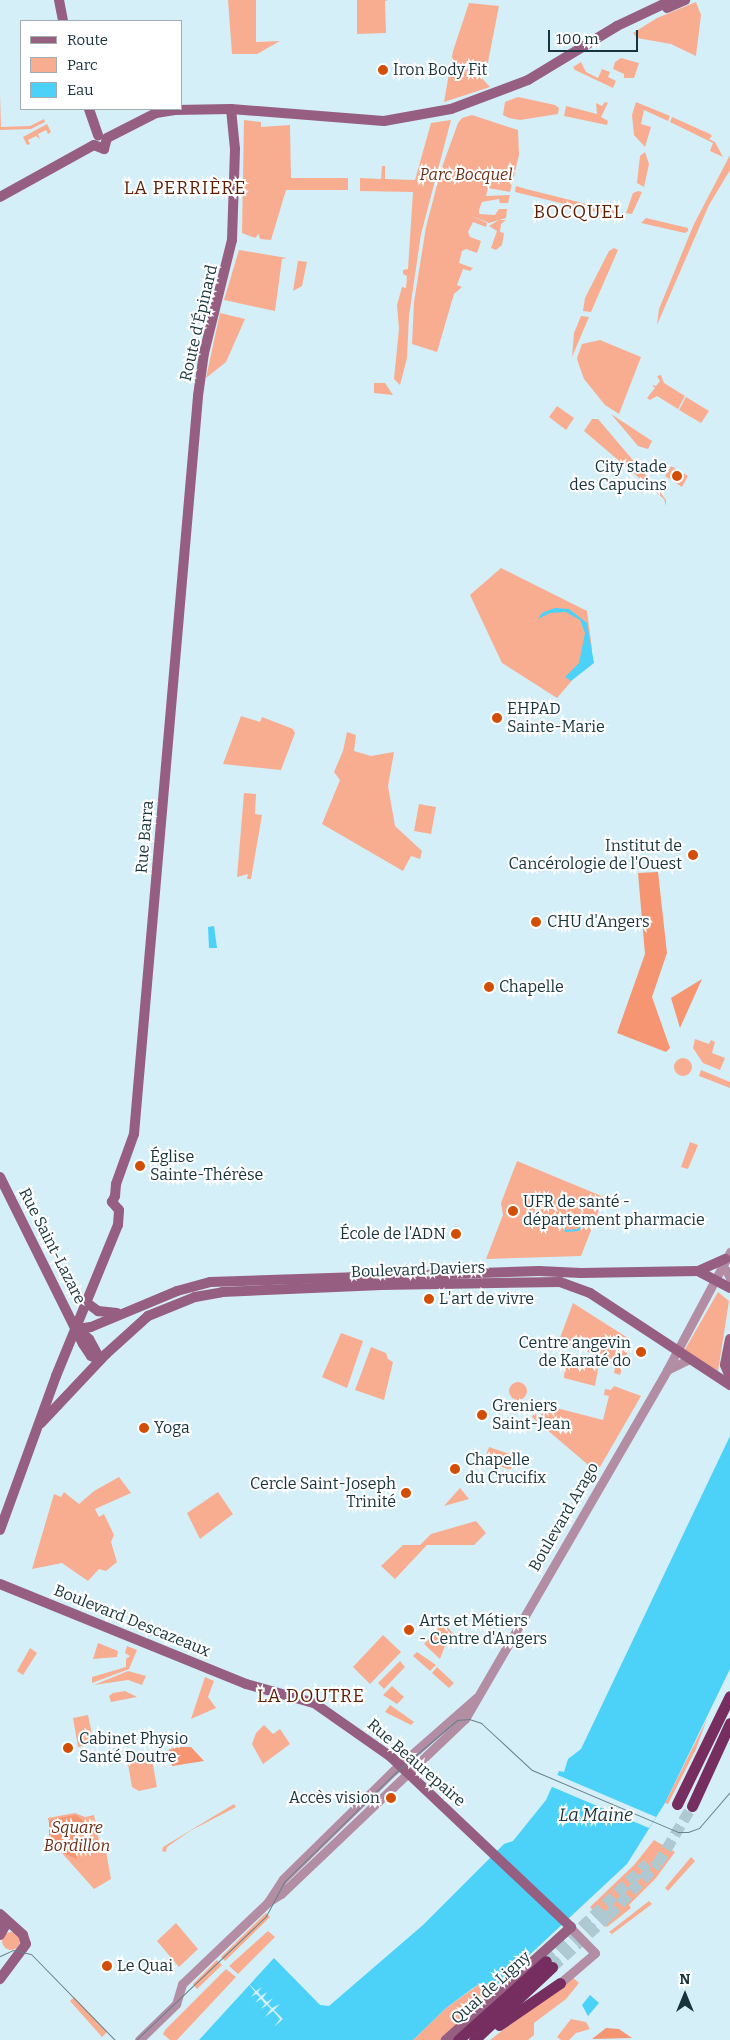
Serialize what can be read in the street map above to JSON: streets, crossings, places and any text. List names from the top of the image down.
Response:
{
  "streets": {
    "highway": ["Quai de Ligny"],
    "main road": [
      "Route d'Épinard",
      "Rue Barra",
      "Rue Saint-Lazare",
      "Boulevard Daviers",
      "Boulevard Descazeaux",
      "Rue Beaurepaire"
    ],
    "street": ["Boulevard Arago"]
  },
  "crossings": [
    ["Route d'Épinard", "Rue Barra"],
    ["Rue Saint-Lazare", "Boulevard Daviers"],
    ["Boulevard Daviers", "Boulevard Arago"],
    ["Boulevard Arago", "Rue Beaurepaire"],
    ["Boulevard Descazeaux", "Rue Beaurepaire"]
  ],
  "districts": ["LA PERRIÈRE", "BOCQUEL", "LA DOUTRE"],
  "water": ["La Maine"],
  "parks": ["Parc Bocquel", "Square Bordillon"],
  "places": [
    "Iron Body Fit",
    "City stade des Capucins",
    "EHPAD Sainte-Marie",
    "Institut de Cancérologie de l'Ouest",
    "CHU d'Angers",
    "Chapelle",
    "Église Sainte-Thérèse",
    "UFR de santé - département pharmacie",
    "École de l'ADN",
    "L'art de vivre",
    "Centre angevin de Karaté do",
    "Greniers Saint-Jean",
    "Yoga",
    "Chapelle du Crucifix",
    "Cercle Saint-Joseph Trinité",
    "Arts et Métiers - Centre d'Angers",
    "Cabinet Physio Santé Doutre",
    "Accès vision",
    "Le Quai"
  ],
  "legend": ["Route", "Parc", "Eau"],
  "scale_bar": "100 m",
  "north": "top"
}
